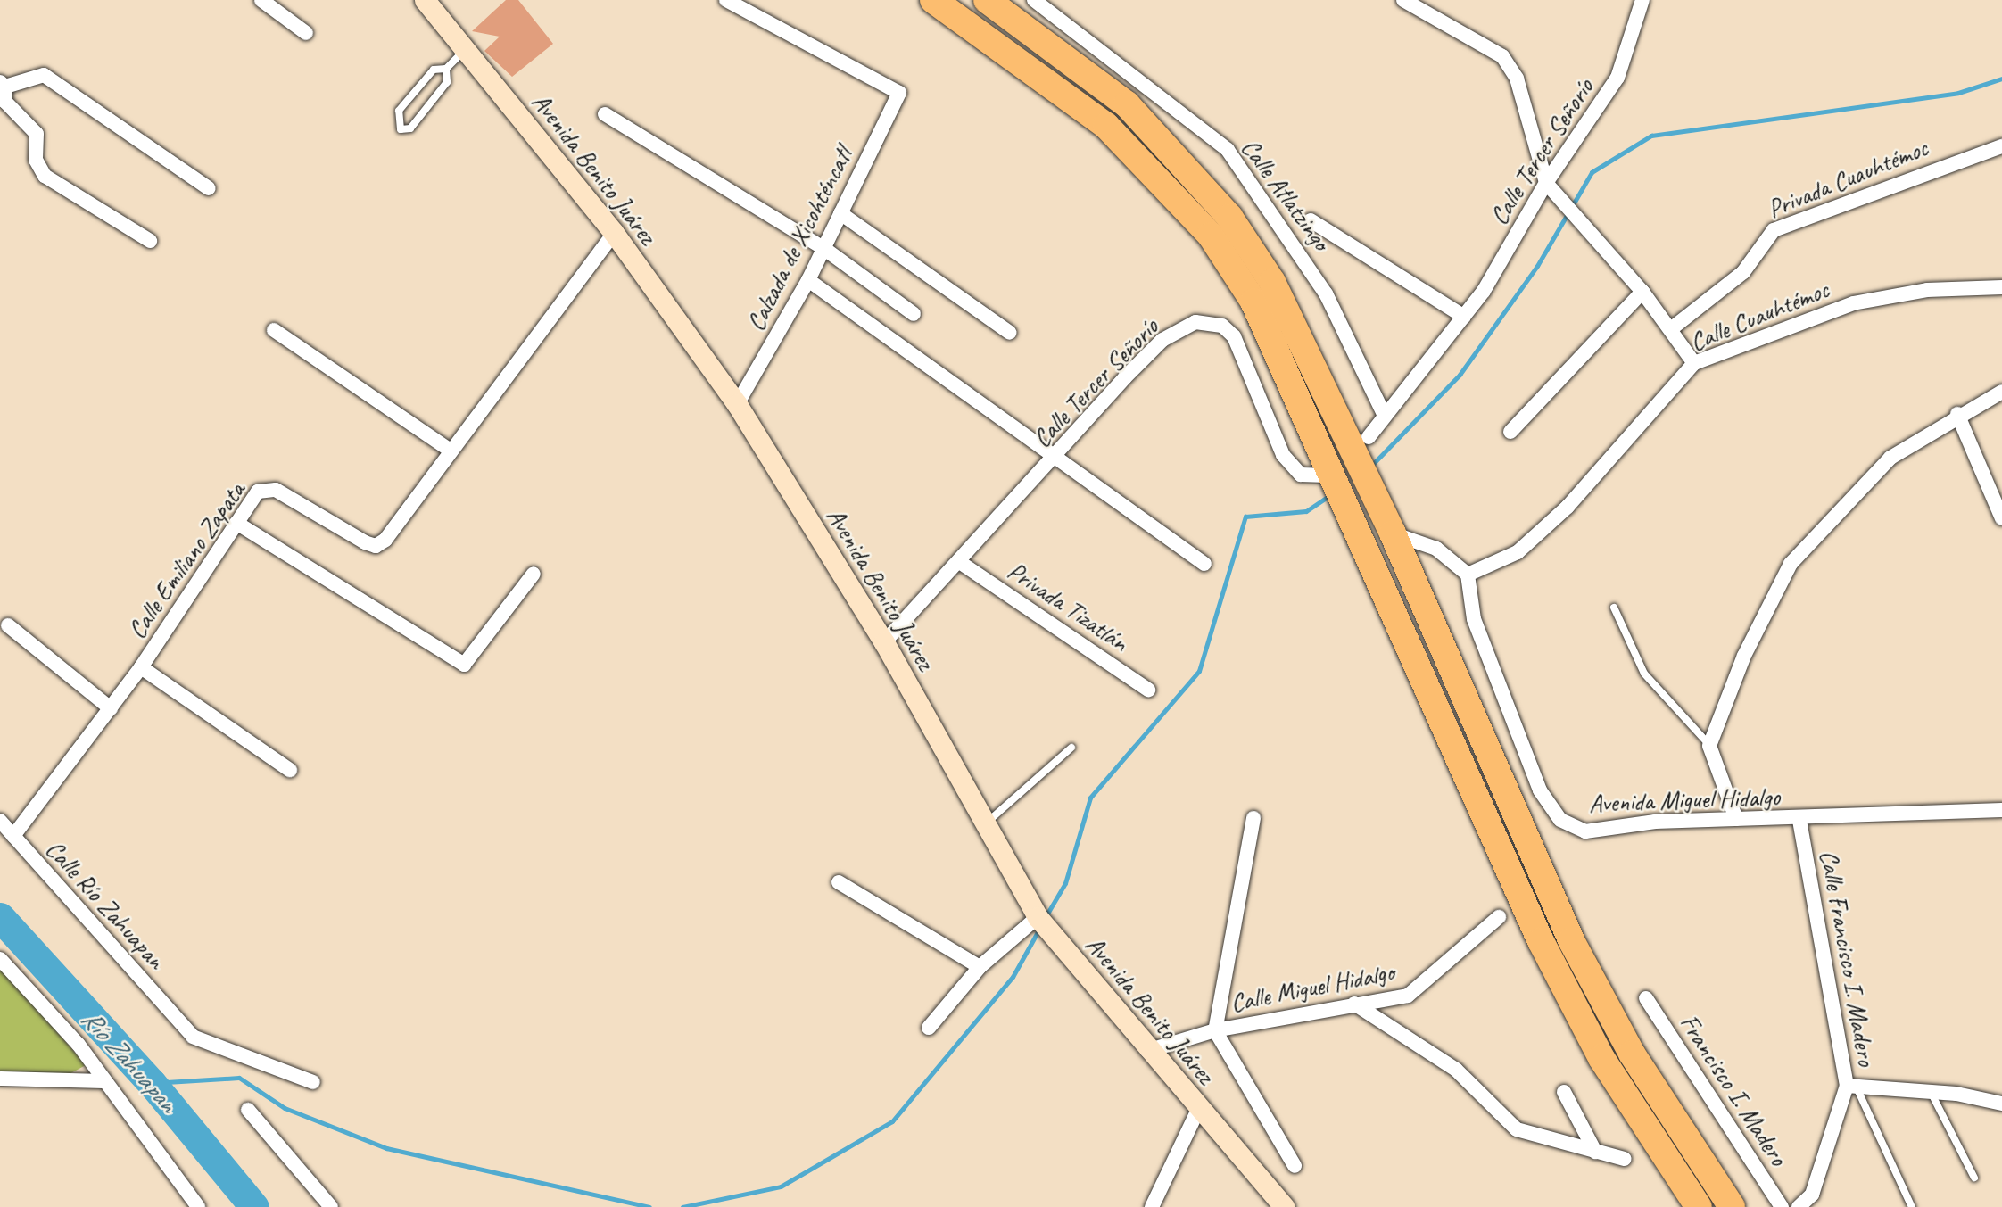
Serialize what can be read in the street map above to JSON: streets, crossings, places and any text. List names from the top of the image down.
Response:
{
  "streets": {
    "main road": ["Avenida Benito Juárez"],
    "street": [
      "Calle Tercer Señorío",
      "Privada Cuauhtémoc",
      "Calle Atlatzingo",
      "Calzada de Xicohténcatl",
      "Calle Cuauhtémoc",
      "Calle Emiliano Zapata",
      "Privada Tizatlán",
      "Avenida Miguel Hidalgo",
      "Calle Río Zahuapan",
      "Calle Francisco I. Madero",
      "Calle Miguel Hidalgo",
      "Francisco I. Madero"
    ]
  },
  "crossings": [
    ["Calle Tercer Señorío", "Avenida Benito Juárez"],
    ["Calle Tercer Señorío", "Calle Atlatzingo"],
    ["Calle Tercer Señorío", "Privada Tizatlán"],
    ["Avenida Benito Juárez", "Calzada de Xicohténcatl"],
    ["Avenida Benito Juárez", "Calle Emiliano Zapata"],
    ["Avenida Benito Juárez", "Calle Miguel Hidalgo"],
    ["Calle Cuauhtémoc", "Avenida Miguel Hidalgo"],
    ["Calle Emiliano Zapata", "Calle Río Zahuapan"],
    ["Avenida Miguel Hidalgo", "Calle Francisco I. Madero"]
  ],
  "water": ["Río Zahuapan"]
}
